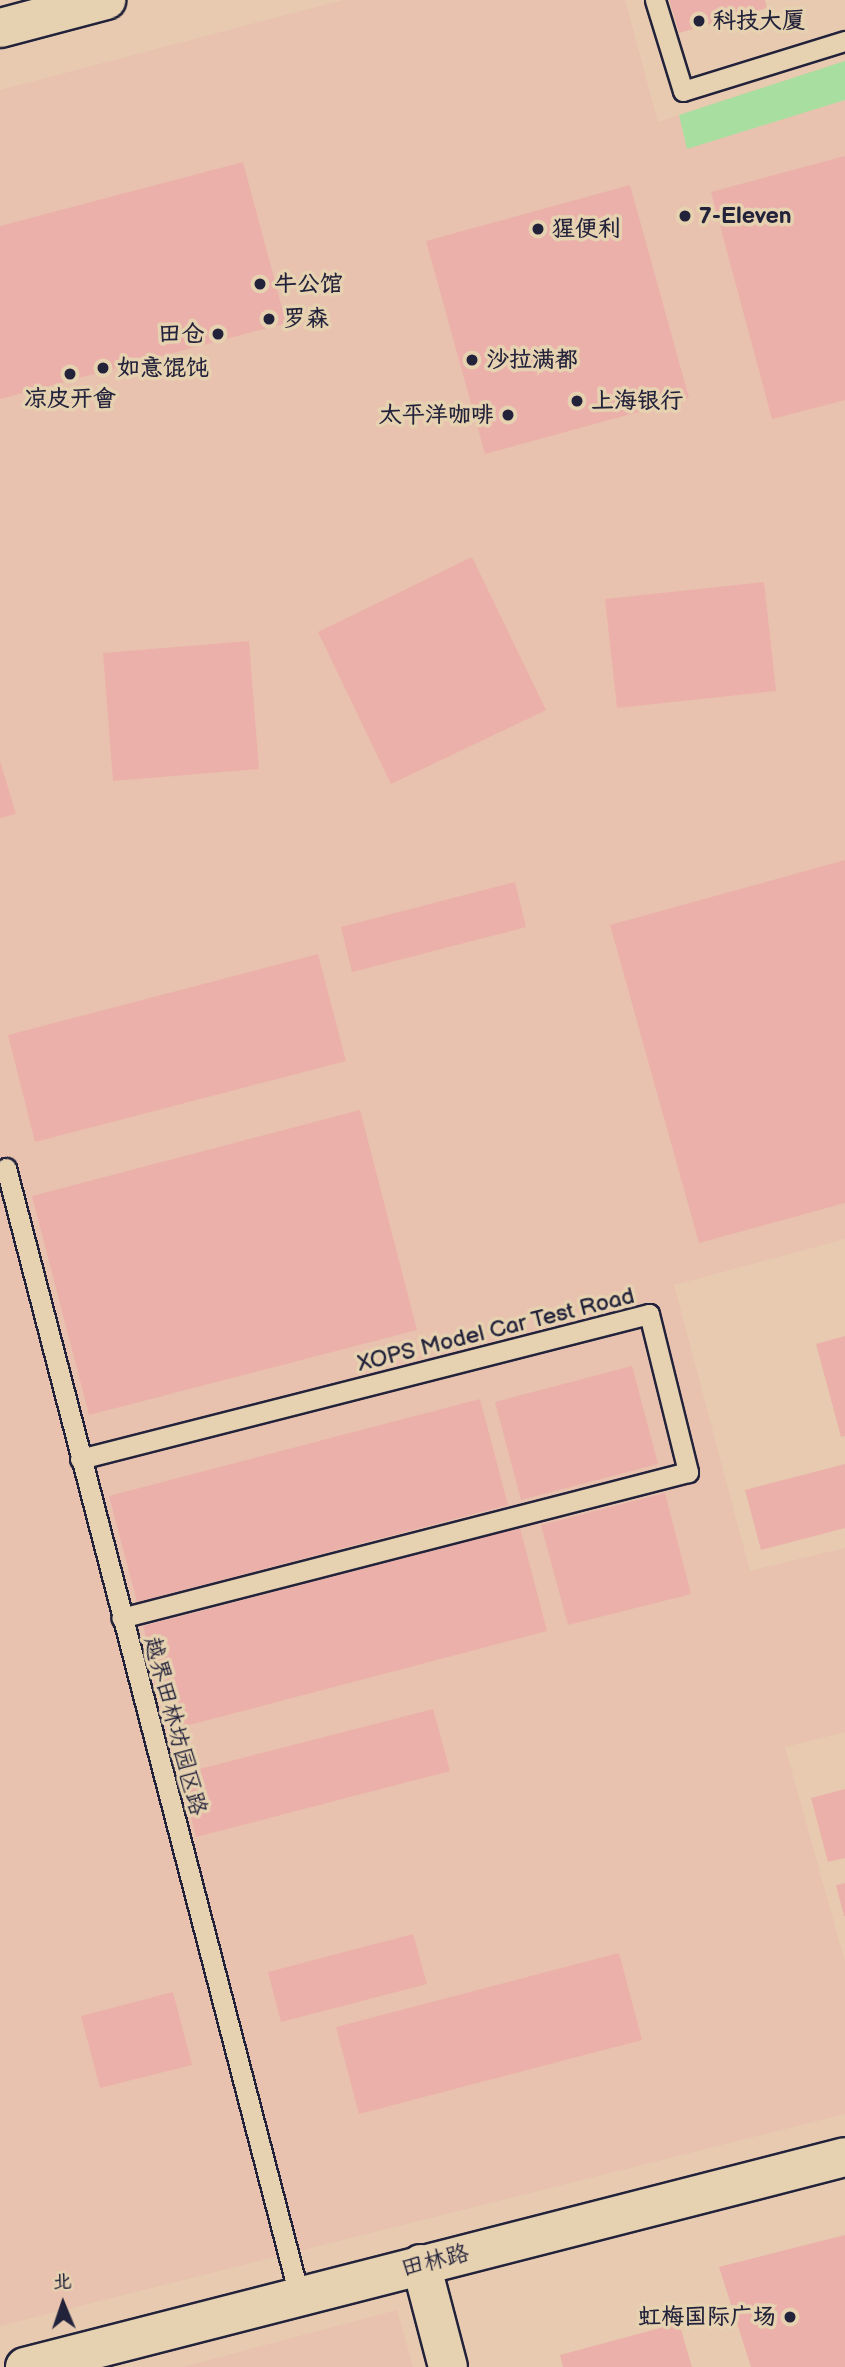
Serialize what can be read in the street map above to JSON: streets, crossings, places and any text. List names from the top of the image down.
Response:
{
  "streets": {
    "street": ["田林路"],
    "lane": ["XOPS Model Car Test Road", "越界田林坊园区路"]
  },
  "crossings": [
    ["XOPS Model Car Test Road", "越界田林坊园区路"],
    ["越界田林坊园区路", "田林路"]
  ],
  "places": [
    "科技大厦",
    "7-Eleven",
    "猩便利",
    "牛公馆",
    "罗森",
    "田仓",
    "沙拉满都",
    "如意馄饨",
    "凉皮开會",
    "上海银行",
    "太平洋咖啡",
    "虹梅国际广场"
  ],
  "north": "top"
}
